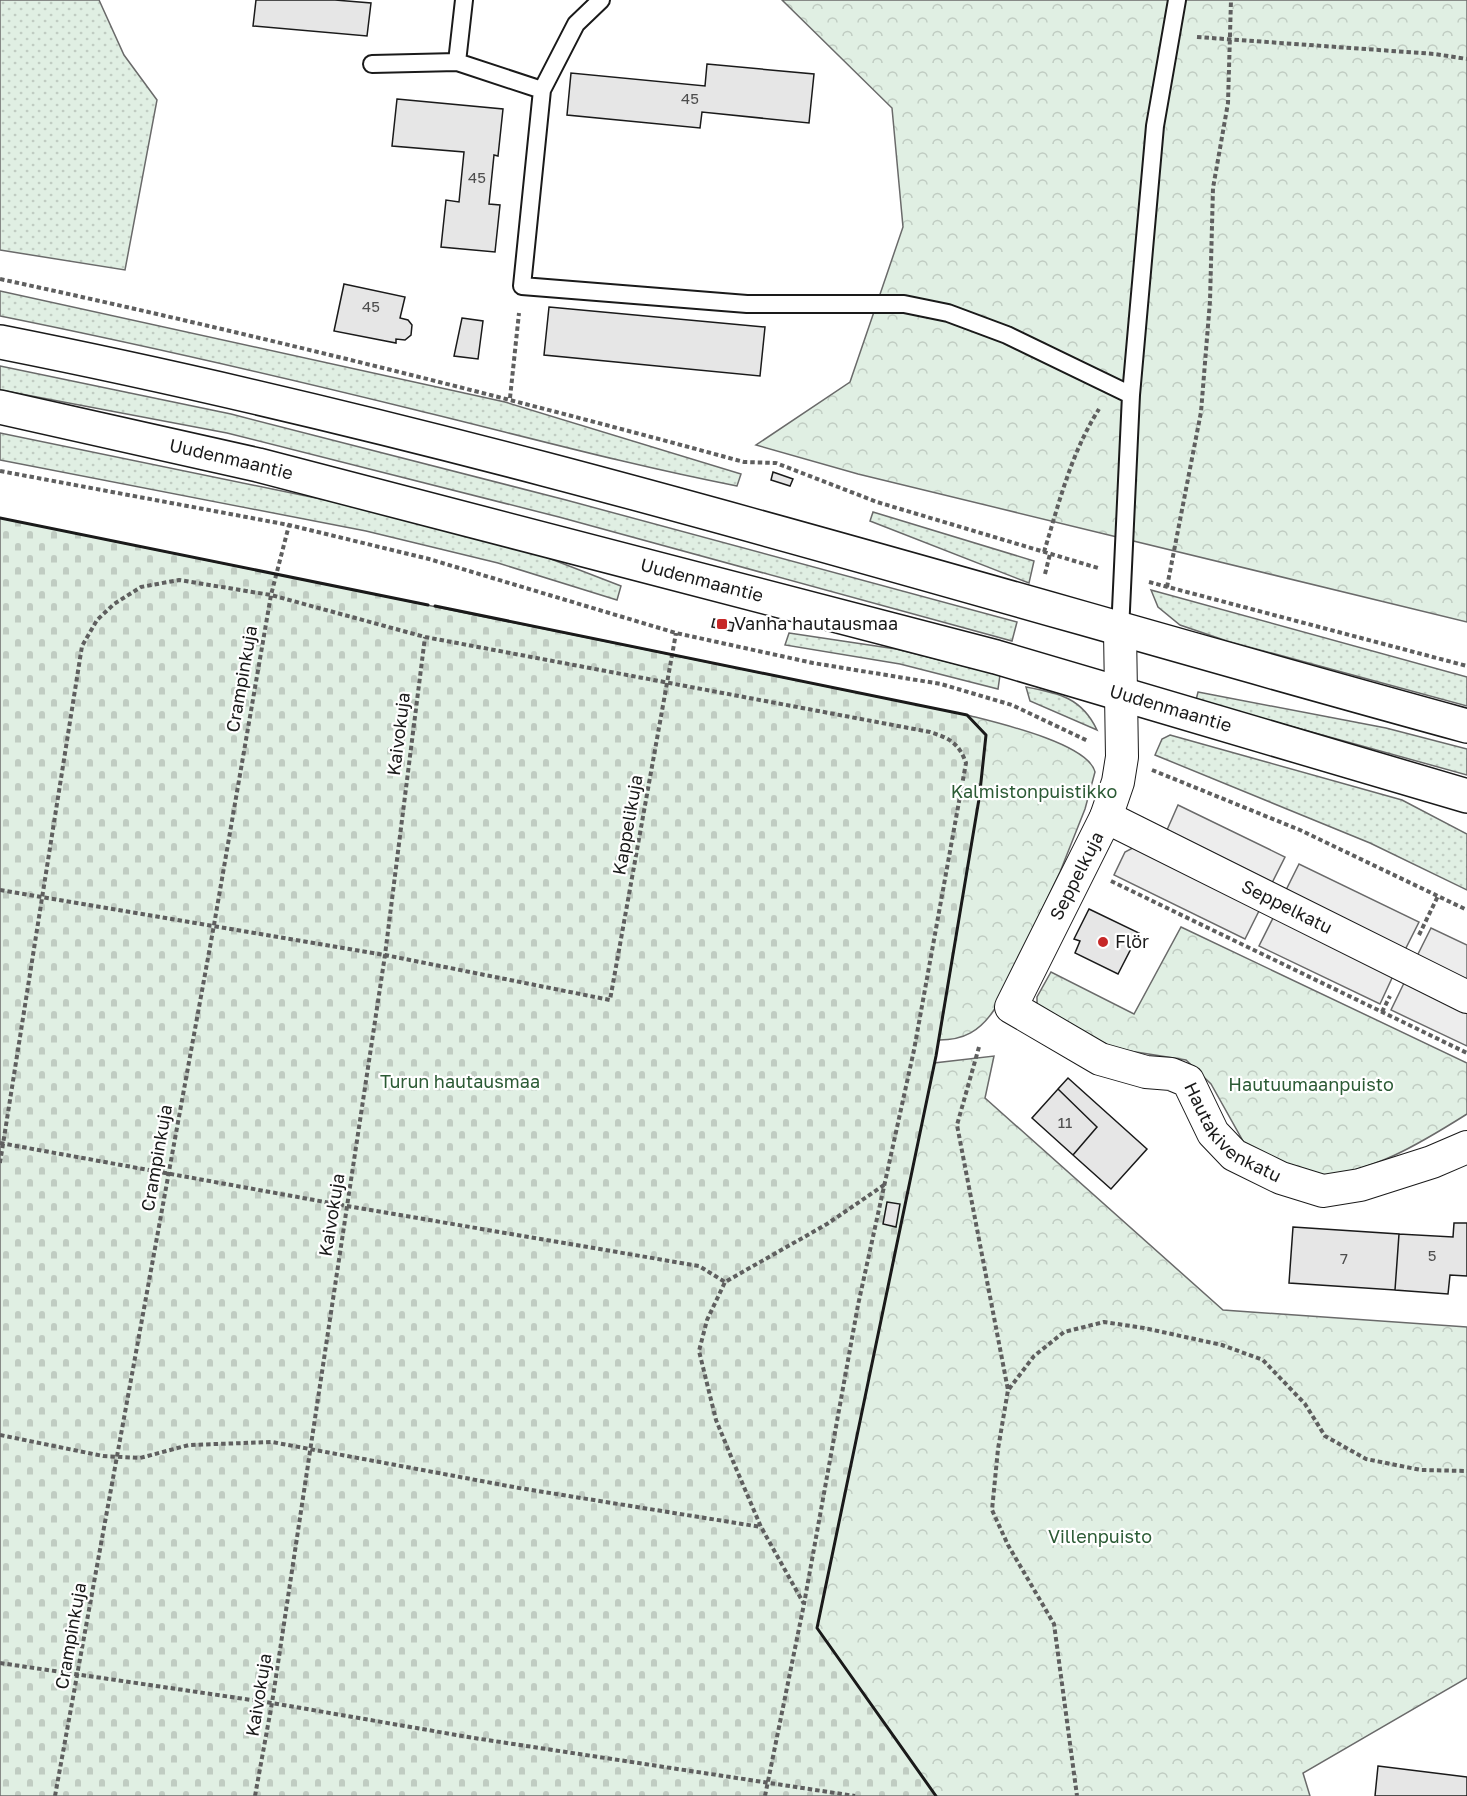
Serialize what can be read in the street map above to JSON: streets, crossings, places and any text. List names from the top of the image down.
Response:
{
  "streets": {
    "main road": ["Uudenmaantie"],
    "street": ["Seppelkuja", "Seppelkatu", "Hautakivenkatu"],
    "path": ["Crampinkuja", "Kaivokuja", "Kappelikuja"]
  },
  "crossings": [
    ["Uudenmaantie", "Seppelkuja"],
    ["Kaivokuja", "Kappelikuja"],
    ["Seppelkuja", "Seppelkatu"],
    ["Seppelkuja", "Hautakivenkatu"]
  ],
  "parks": [
    "Kalmistonpuistikko",
    "Turun hautausmaa",
    "Hautuumaanpuisto",
    "Villenpuisto"
  ],
  "places": {
    "transit": ["Vanha hautausmaa"],
    "other": ["Flör"]
  },
  "house_numbers": [
    "45",
    "45",
    "45",
    "11",
    "5",
    "7"
  ]
}
